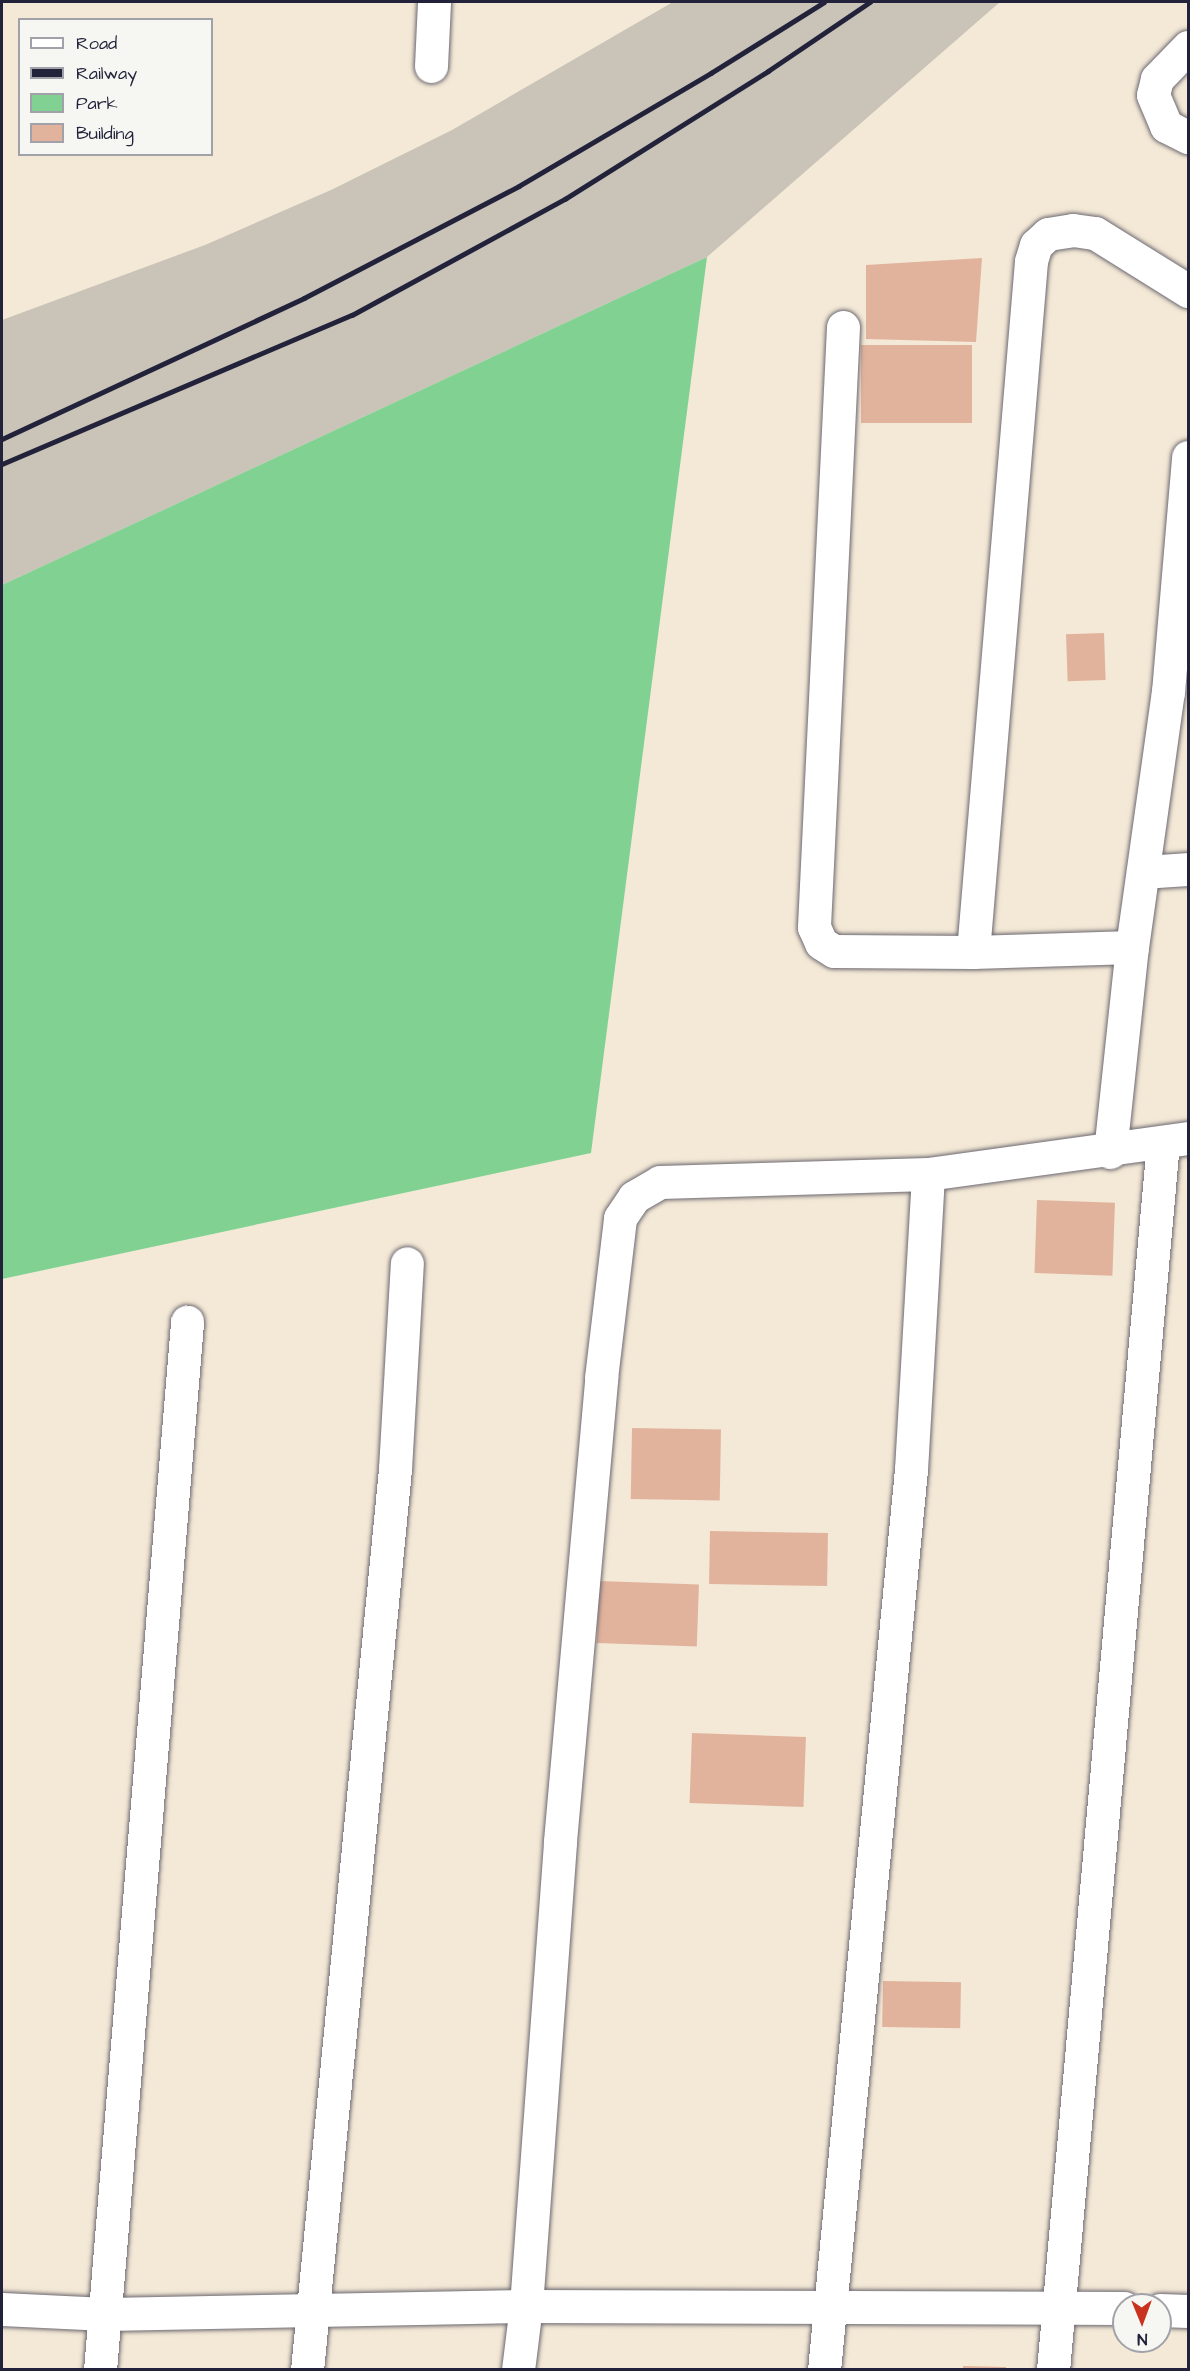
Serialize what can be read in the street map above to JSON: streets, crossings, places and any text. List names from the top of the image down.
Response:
{
  "legend": [
    "Road",
    "Railway",
    "Park",
    "Building"
  ],
  "north": "bottom"
}
